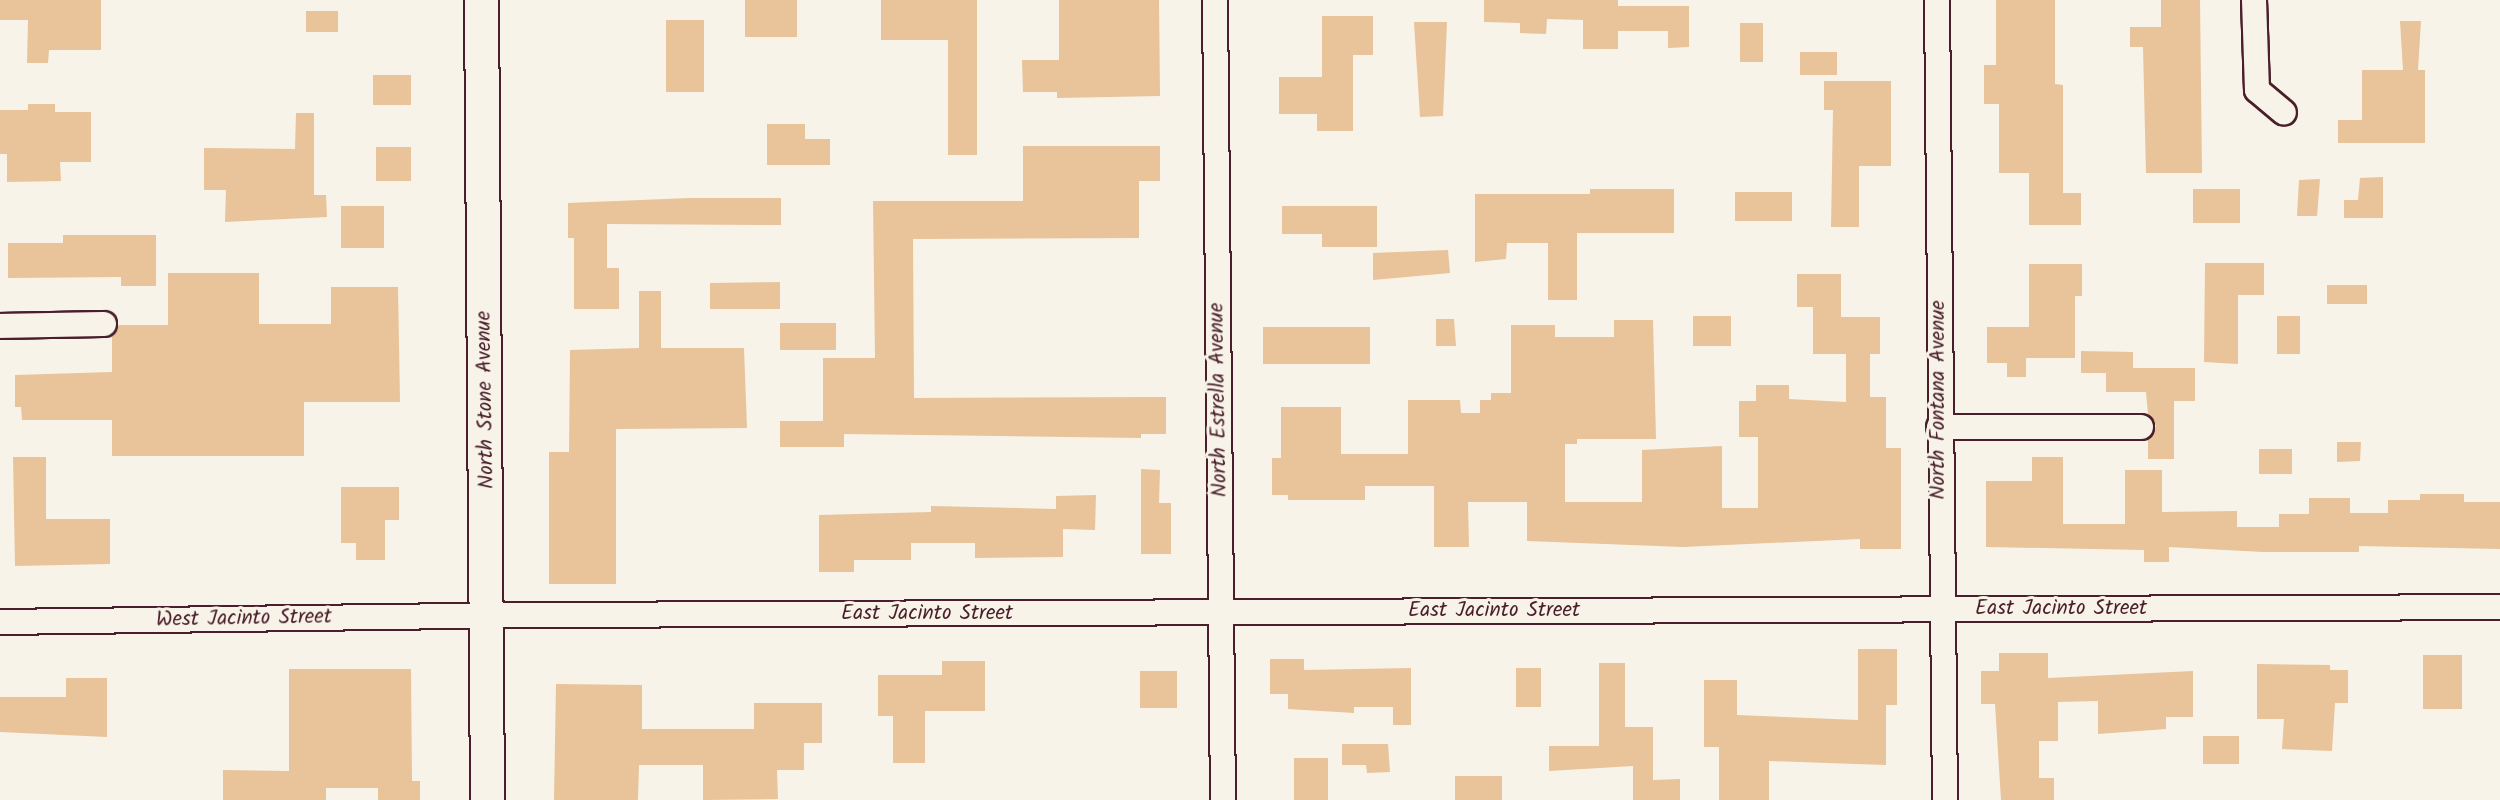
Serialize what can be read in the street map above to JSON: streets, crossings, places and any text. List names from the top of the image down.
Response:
{
  "streets": {
    "main road": ["North Stone Avenue"],
    "street": [
      "North Estrella Avenue",
      "North Fontana Avenue",
      "East Jacinto Street",
      "West Jacinto Street"
    ]
  },
  "crossings": [
    ["North Stone Avenue", "East Jacinto Street"],
    ["North Stone Avenue", "West Jacinto Street"],
    ["North Estrella Avenue", "East Jacinto Street"],
    ["North Fontana Avenue", "East Jacinto Street"],
    ["East Jacinto Street", "West Jacinto Street"]
  ]
}
